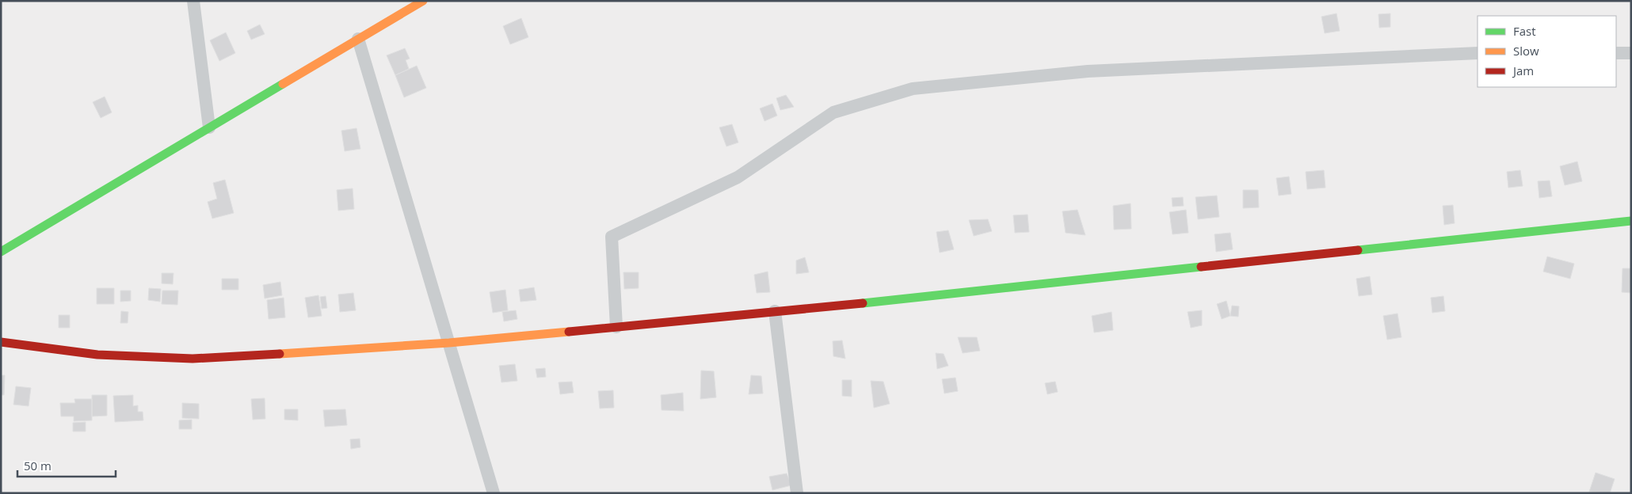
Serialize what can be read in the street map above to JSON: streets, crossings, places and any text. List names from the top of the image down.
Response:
{
  "legend": ["Fast", "Slow", "Jam"],
  "scale_bar": "50 m"
}
